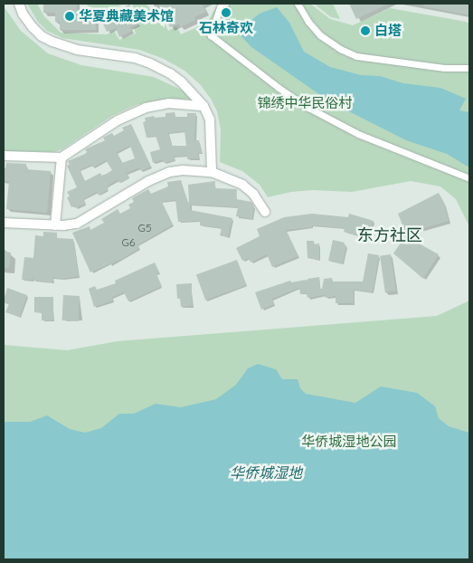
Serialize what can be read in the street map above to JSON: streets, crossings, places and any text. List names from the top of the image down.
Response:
{
  "districts": ["东方社区"],
  "water": ["华侨城湿地"],
  "parks": ["锦绣中华民俗村", "华侨城湿地公园"],
  "places": ["石林奇欢", "华夏典藏美术馆", "白塔"],
  "house_numbers": ["G5", "G6"]
}
